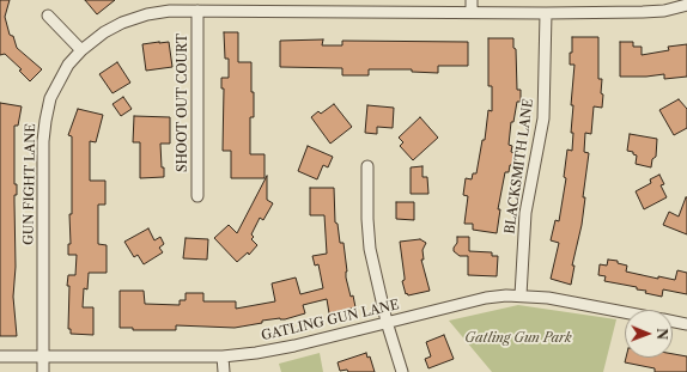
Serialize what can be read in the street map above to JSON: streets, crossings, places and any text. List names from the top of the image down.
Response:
{
  "streets": {
    "street": [
      "SHOOT OUT COURT",
      "BLACKSMITH LANE",
      "GUN FIGHT LANE",
      "GATLING GUN LANE"
    ]
  },
  "crossings": [
    ["SHOOT OUT COURT", "GUN FIGHT LANE"],
    ["BLACKSMITH LANE", "GUN FIGHT LANE"],
    ["BLACKSMITH LANE", "GATLING GUN LANE"],
    ["GUN FIGHT LANE", "GATLING GUN LANE"]
  ],
  "parks": ["Gatling Gun Park"],
  "north": "right"
}
